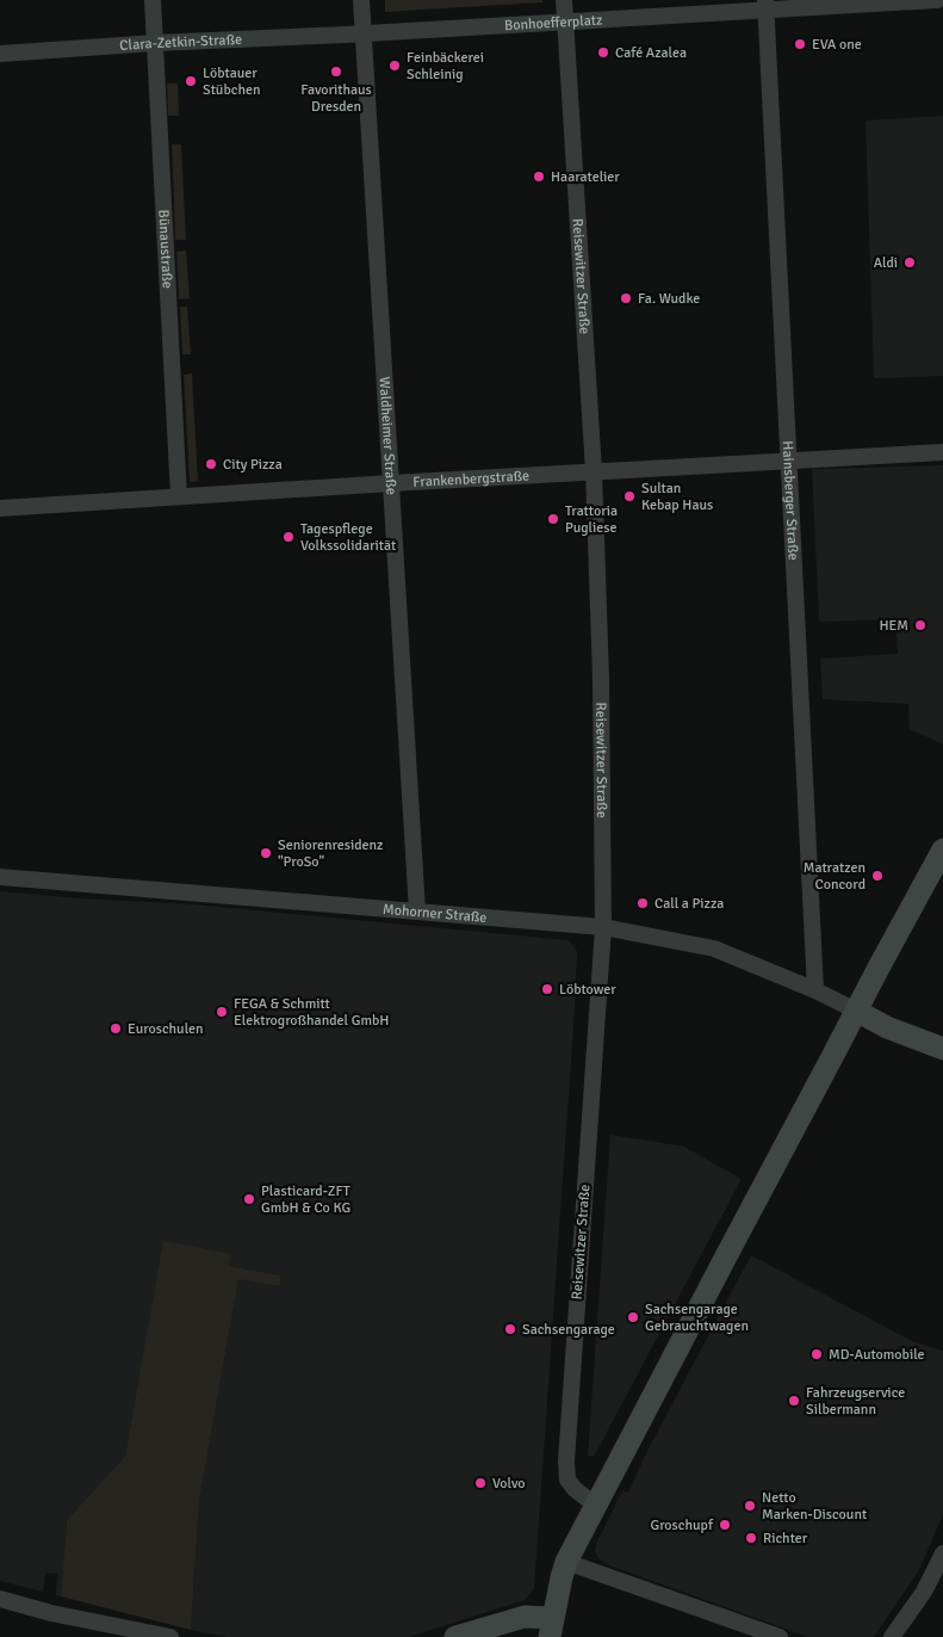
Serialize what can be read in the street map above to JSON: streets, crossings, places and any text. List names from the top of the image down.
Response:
{
  "streets": {
    "street": [
      "Bonhoefferplatz",
      "Clara-Zetkin-Straße",
      "Bünaustraße",
      "Reisewitzer Straße",
      "Waldheimer Straße",
      "Frankenbergstraße",
      "Hainsberger Straße",
      "Mohorner Straße"
    ]
  },
  "crossings": [
    ["Bonhoefferplatz", "Clara-Zetkin-Straße"],
    ["Bonhoefferplatz", "Reisewitzer Straße"],
    ["Bonhoefferplatz", "Waldheimer Straße"],
    ["Bonhoefferplatz", "Hainsberger Straße"],
    ["Clara-Zetkin-Straße", "Bünaustraße"],
    ["Clara-Zetkin-Straße", "Waldheimer Straße"],
    ["Bünaustraße", "Frankenbergstraße"],
    ["Reisewitzer Straße", "Frankenbergstraße"],
    ["Reisewitzer Straße", "Mohorner Straße"],
    ["Waldheimer Straße", "Frankenbergstraße"],
    ["Waldheimer Straße", "Mohorner Straße"],
    ["Frankenbergstraße", "Hainsberger Straße"],
    ["Hainsberger Straße", "Mohorner Straße"]
  ],
  "places": [
    "EVA one",
    "Café Azalea",
    "Feinbäckerei Schleinig",
    "Favorithaus Dresden",
    "Löbtauer Stübchen",
    "Haaratelier",
    "Aldi",
    "Fa. Wudke",
    "City Pizza",
    "Sultan Kebap Haus",
    "Trattoria Pugliese",
    "Tagespflege Volkssolidarität",
    "HEM",
    "Seniorenresidenz \"ProSo\"",
    "Matratzen Concord",
    "Call a Pizza",
    "Löbtower",
    "FEGA & Schmitt Elektrogroßhandel GmbH",
    "Euroschulen",
    "Plasticard-ZFT GmbH & Co KG",
    "Sachsengarage Gebrauchtwagen",
    "Sachsengarage",
    "MD-Automobile",
    "Fahrzeugservice Silbermann",
    "Volvo",
    "Netto Marken-Discount",
    "Groschupf",
    "Richter"
  ]
}
